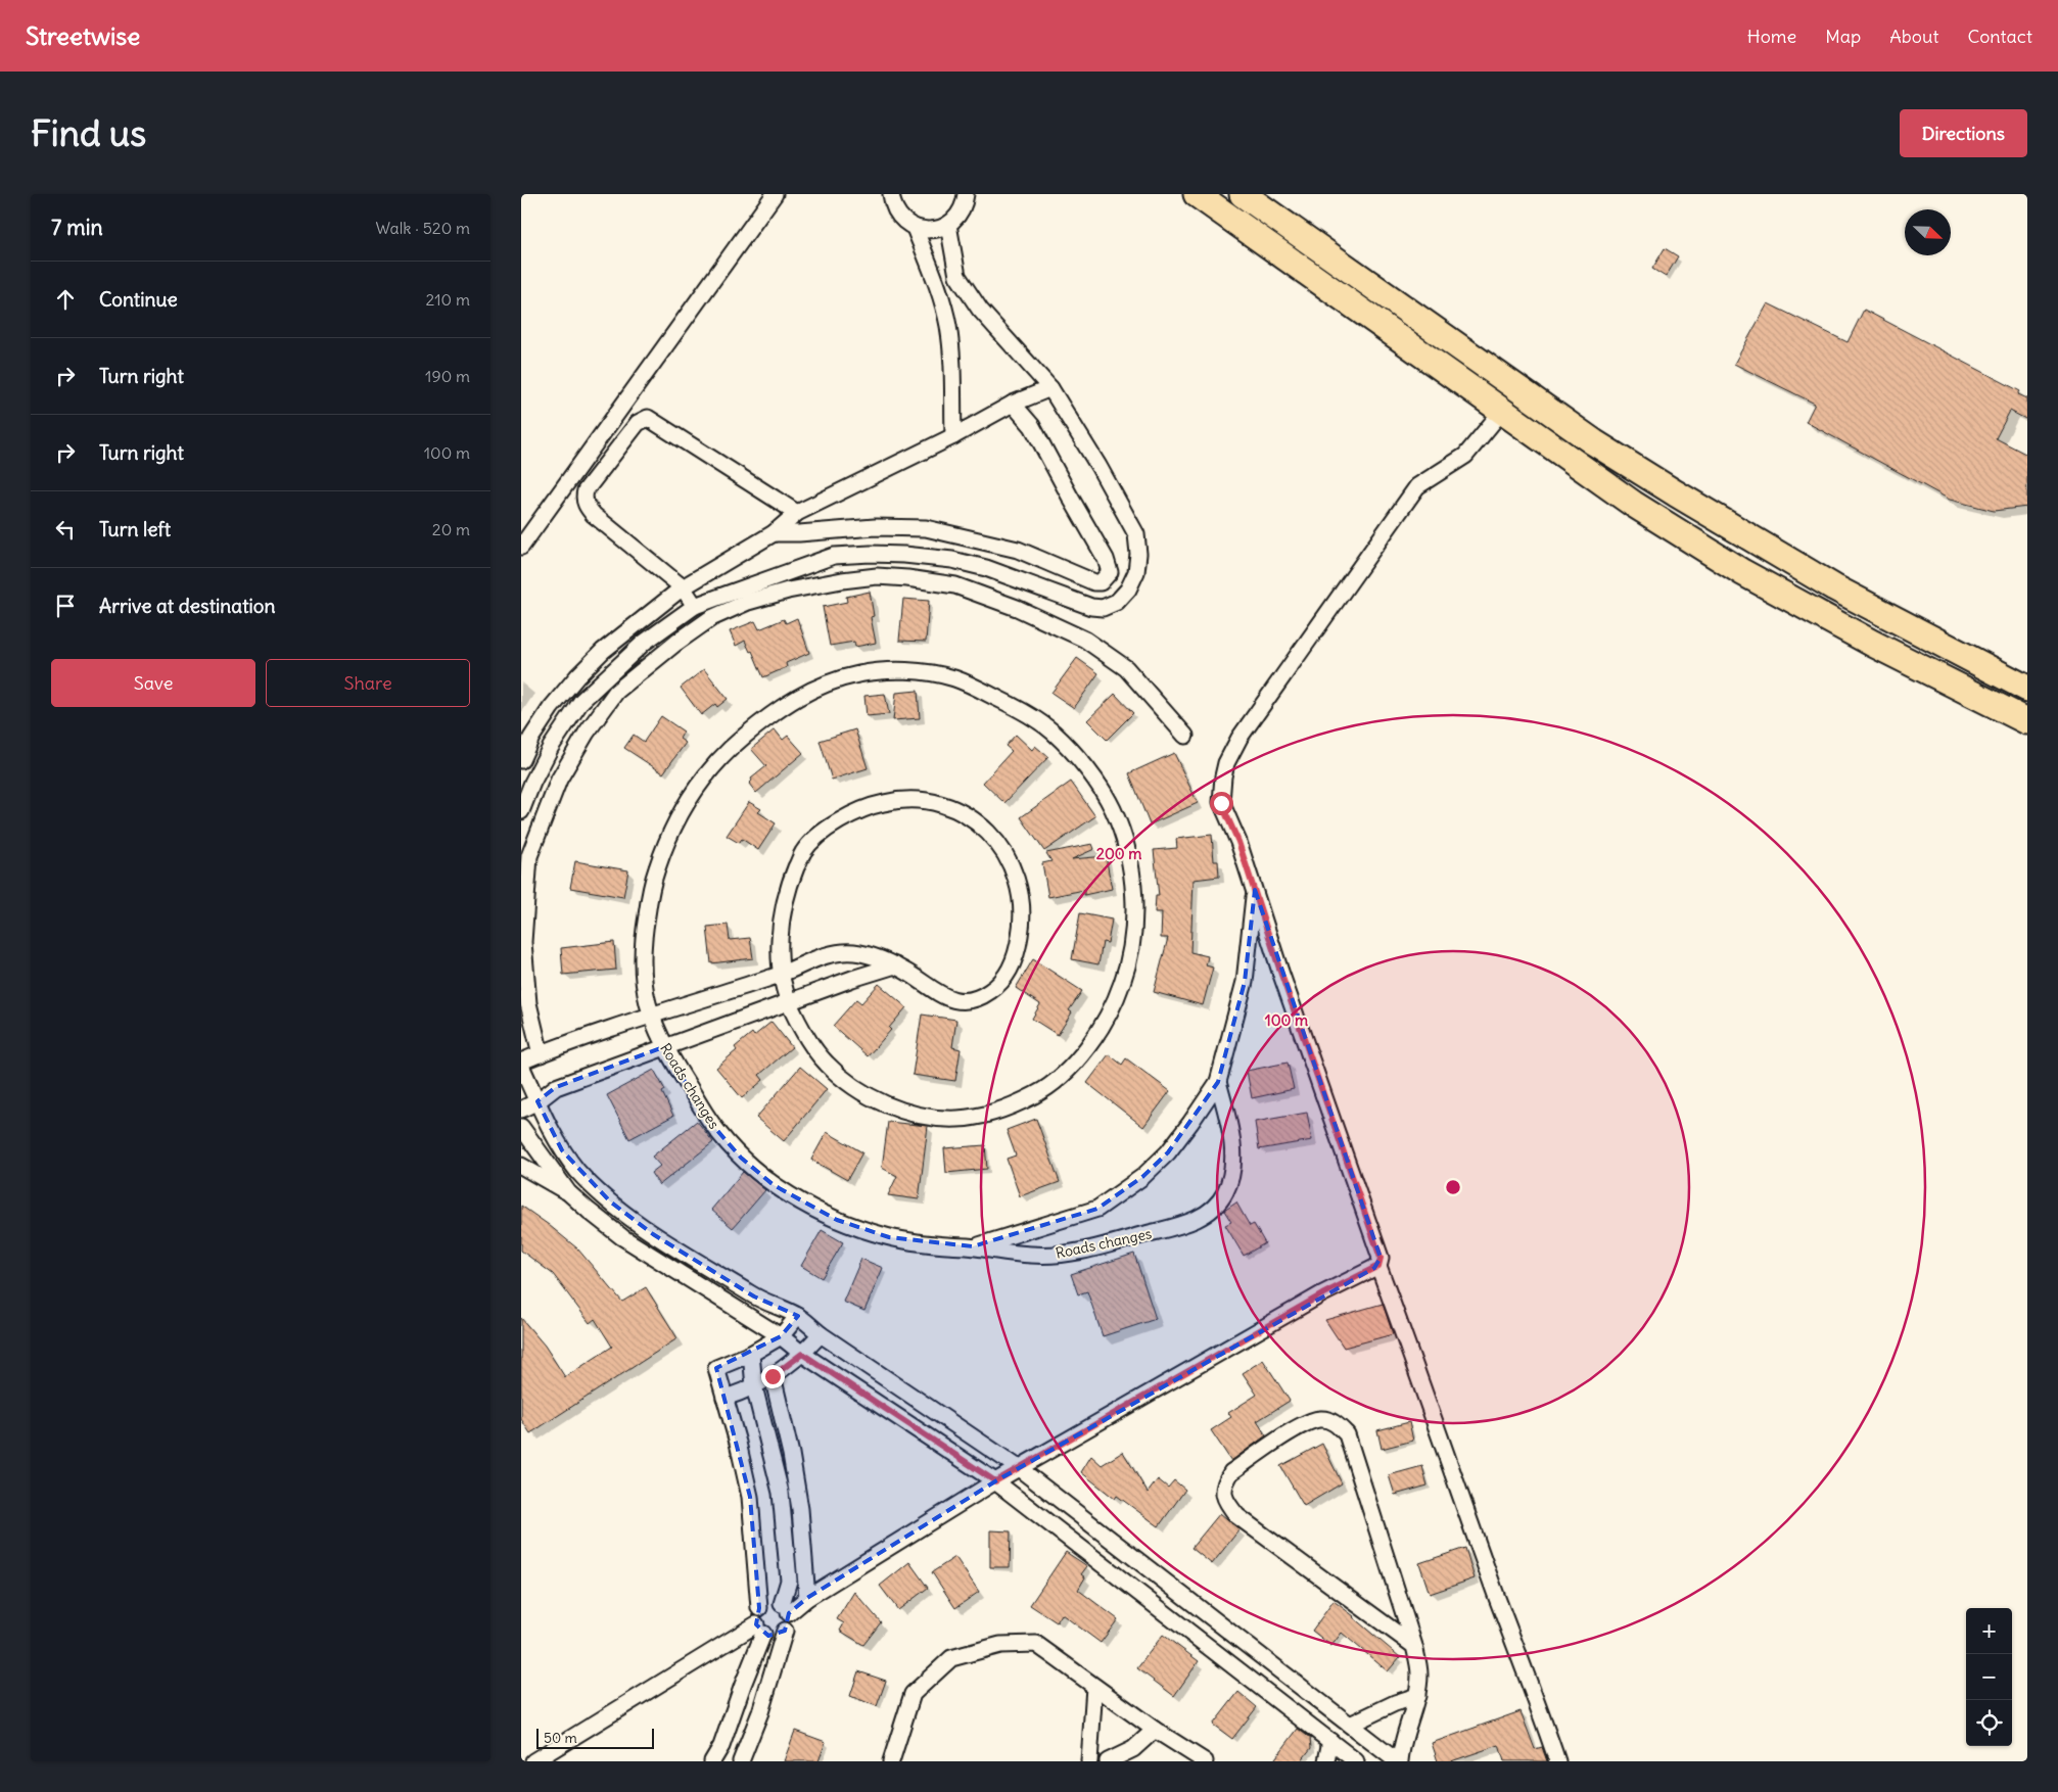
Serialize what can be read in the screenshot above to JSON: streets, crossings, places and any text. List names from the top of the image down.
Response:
{
  "streets": {
    "street": ["Roads changes"]
  },
  "scale_bar": "50 m",
  "north": "bottom right",
  "page": {
    "header": "Streetwise",
    "nav": [
      "Home",
      "Map",
      "About",
      "Contact"
    ],
    "buttons": [
      "Directions",
      ["Save", "Share"]
    ],
    "title": "Find us",
    "heading": ["7 min", "Walk · 520 m"],
    "list": [
      ["Continue", "210 m"],
      ["Turn right", "190 m"],
      ["Turn right", "100 m"],
      ["Turn left", "20 m"],
      "Arrive at destination"
    ],
    "map_buttons": ["+", "−"],
    "scale": "50 m"
  },
  "rings": ["200 m", "100 m"]
}
